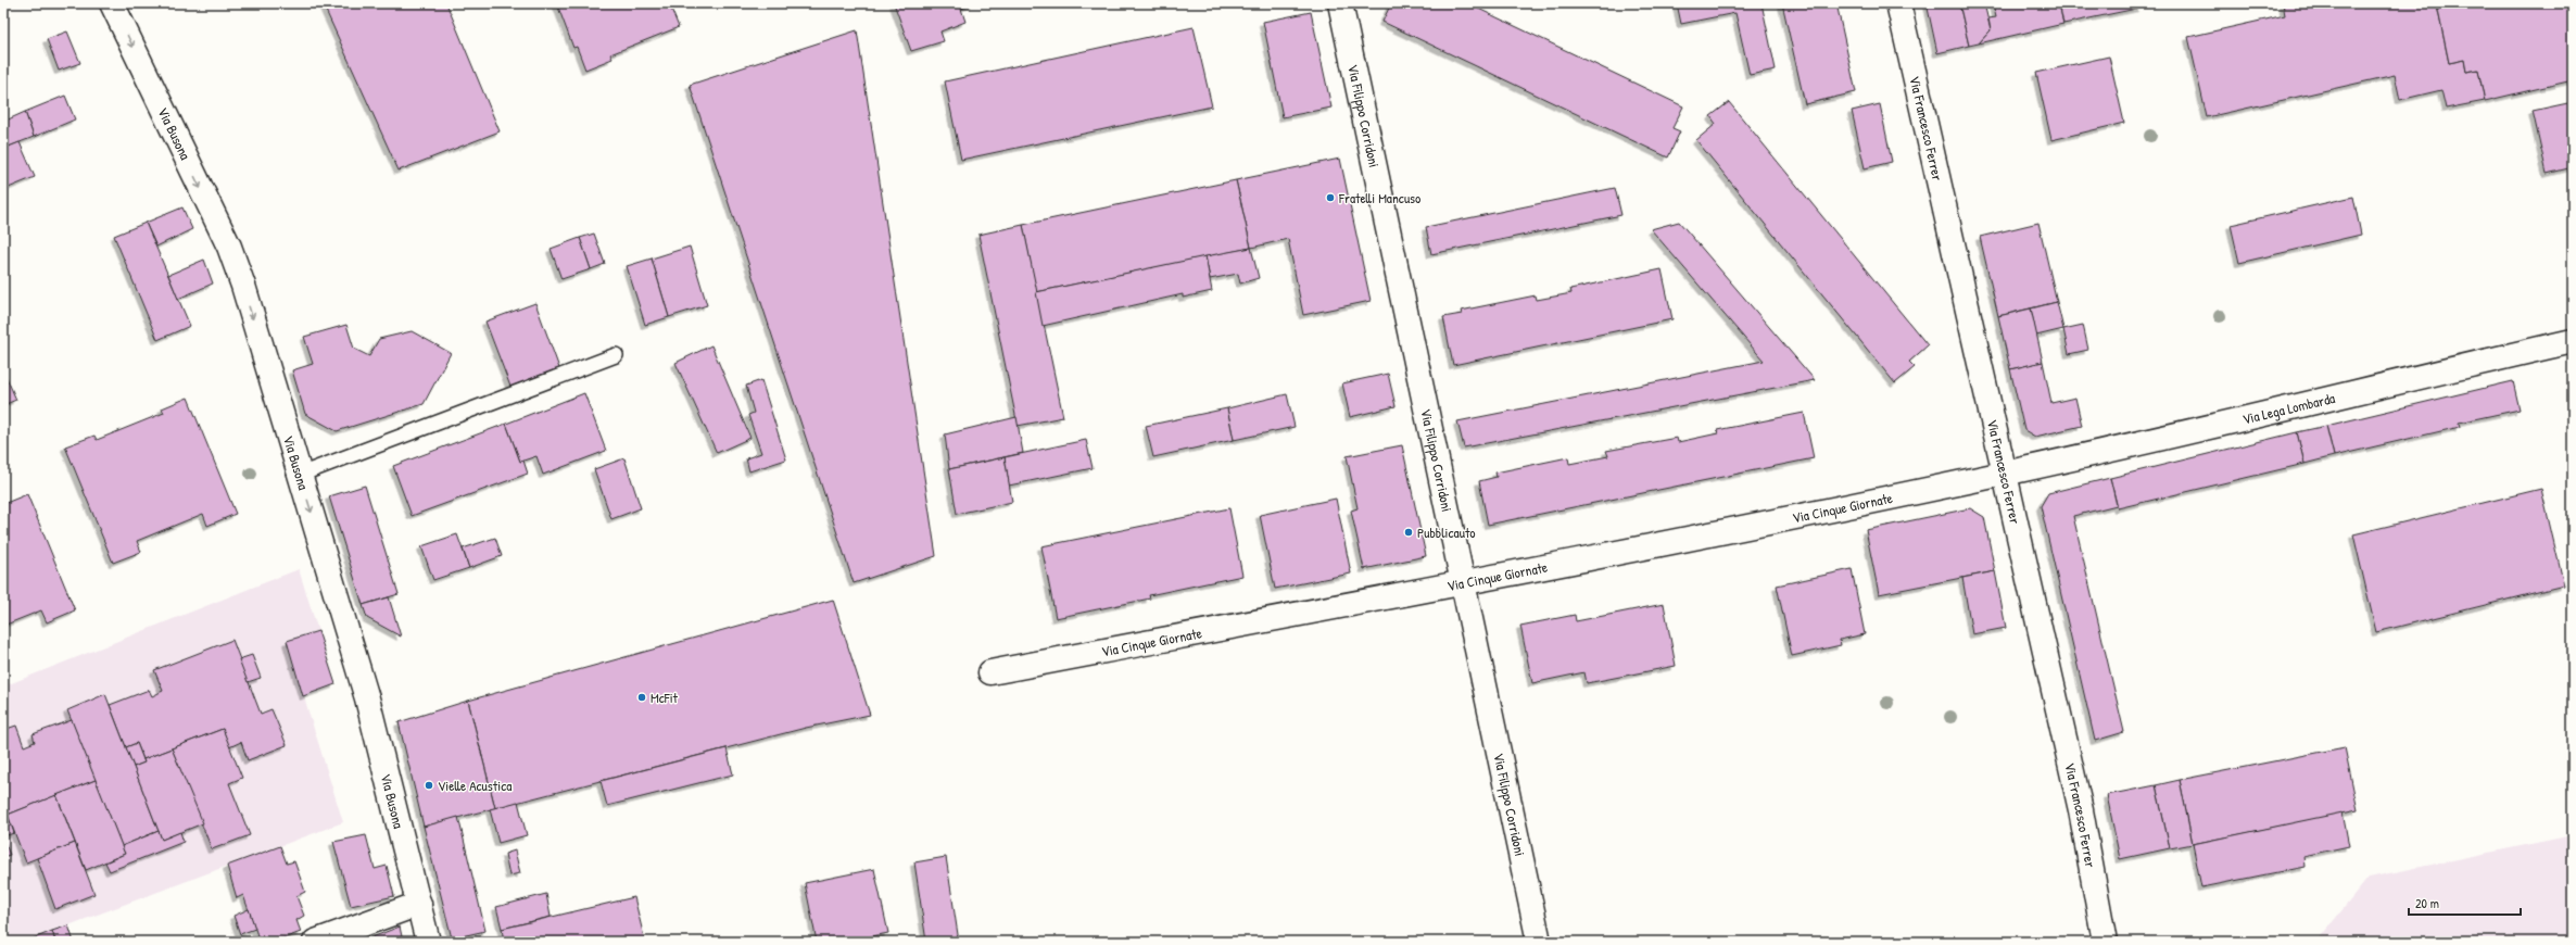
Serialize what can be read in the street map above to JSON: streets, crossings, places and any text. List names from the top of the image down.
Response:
{
  "streets": {
    "street": [
      "Via Filippo Corridoni",
      "Via Francesco Ferrer",
      "Via Busona",
      "Via Lega Lombarda",
      "Via Cinque Giornate"
    ]
  },
  "crossings": [
    ["Via Filippo Corridoni", "Via Cinque Giornate"],
    ["Via Francesco Ferrer", "Via Lega Lombarda"],
    ["Via Francesco Ferrer", "Via Cinque Giornate"],
    ["Via Lega Lombarda", "Via Cinque Giornate"]
  ],
  "one_way": ["Via Busona"],
  "places": [
    "Fratelli Mancuso",
    "Pubblicauto",
    "McFit",
    "Vielle Acustica"
  ],
  "scale_bar": "20 m"
}
